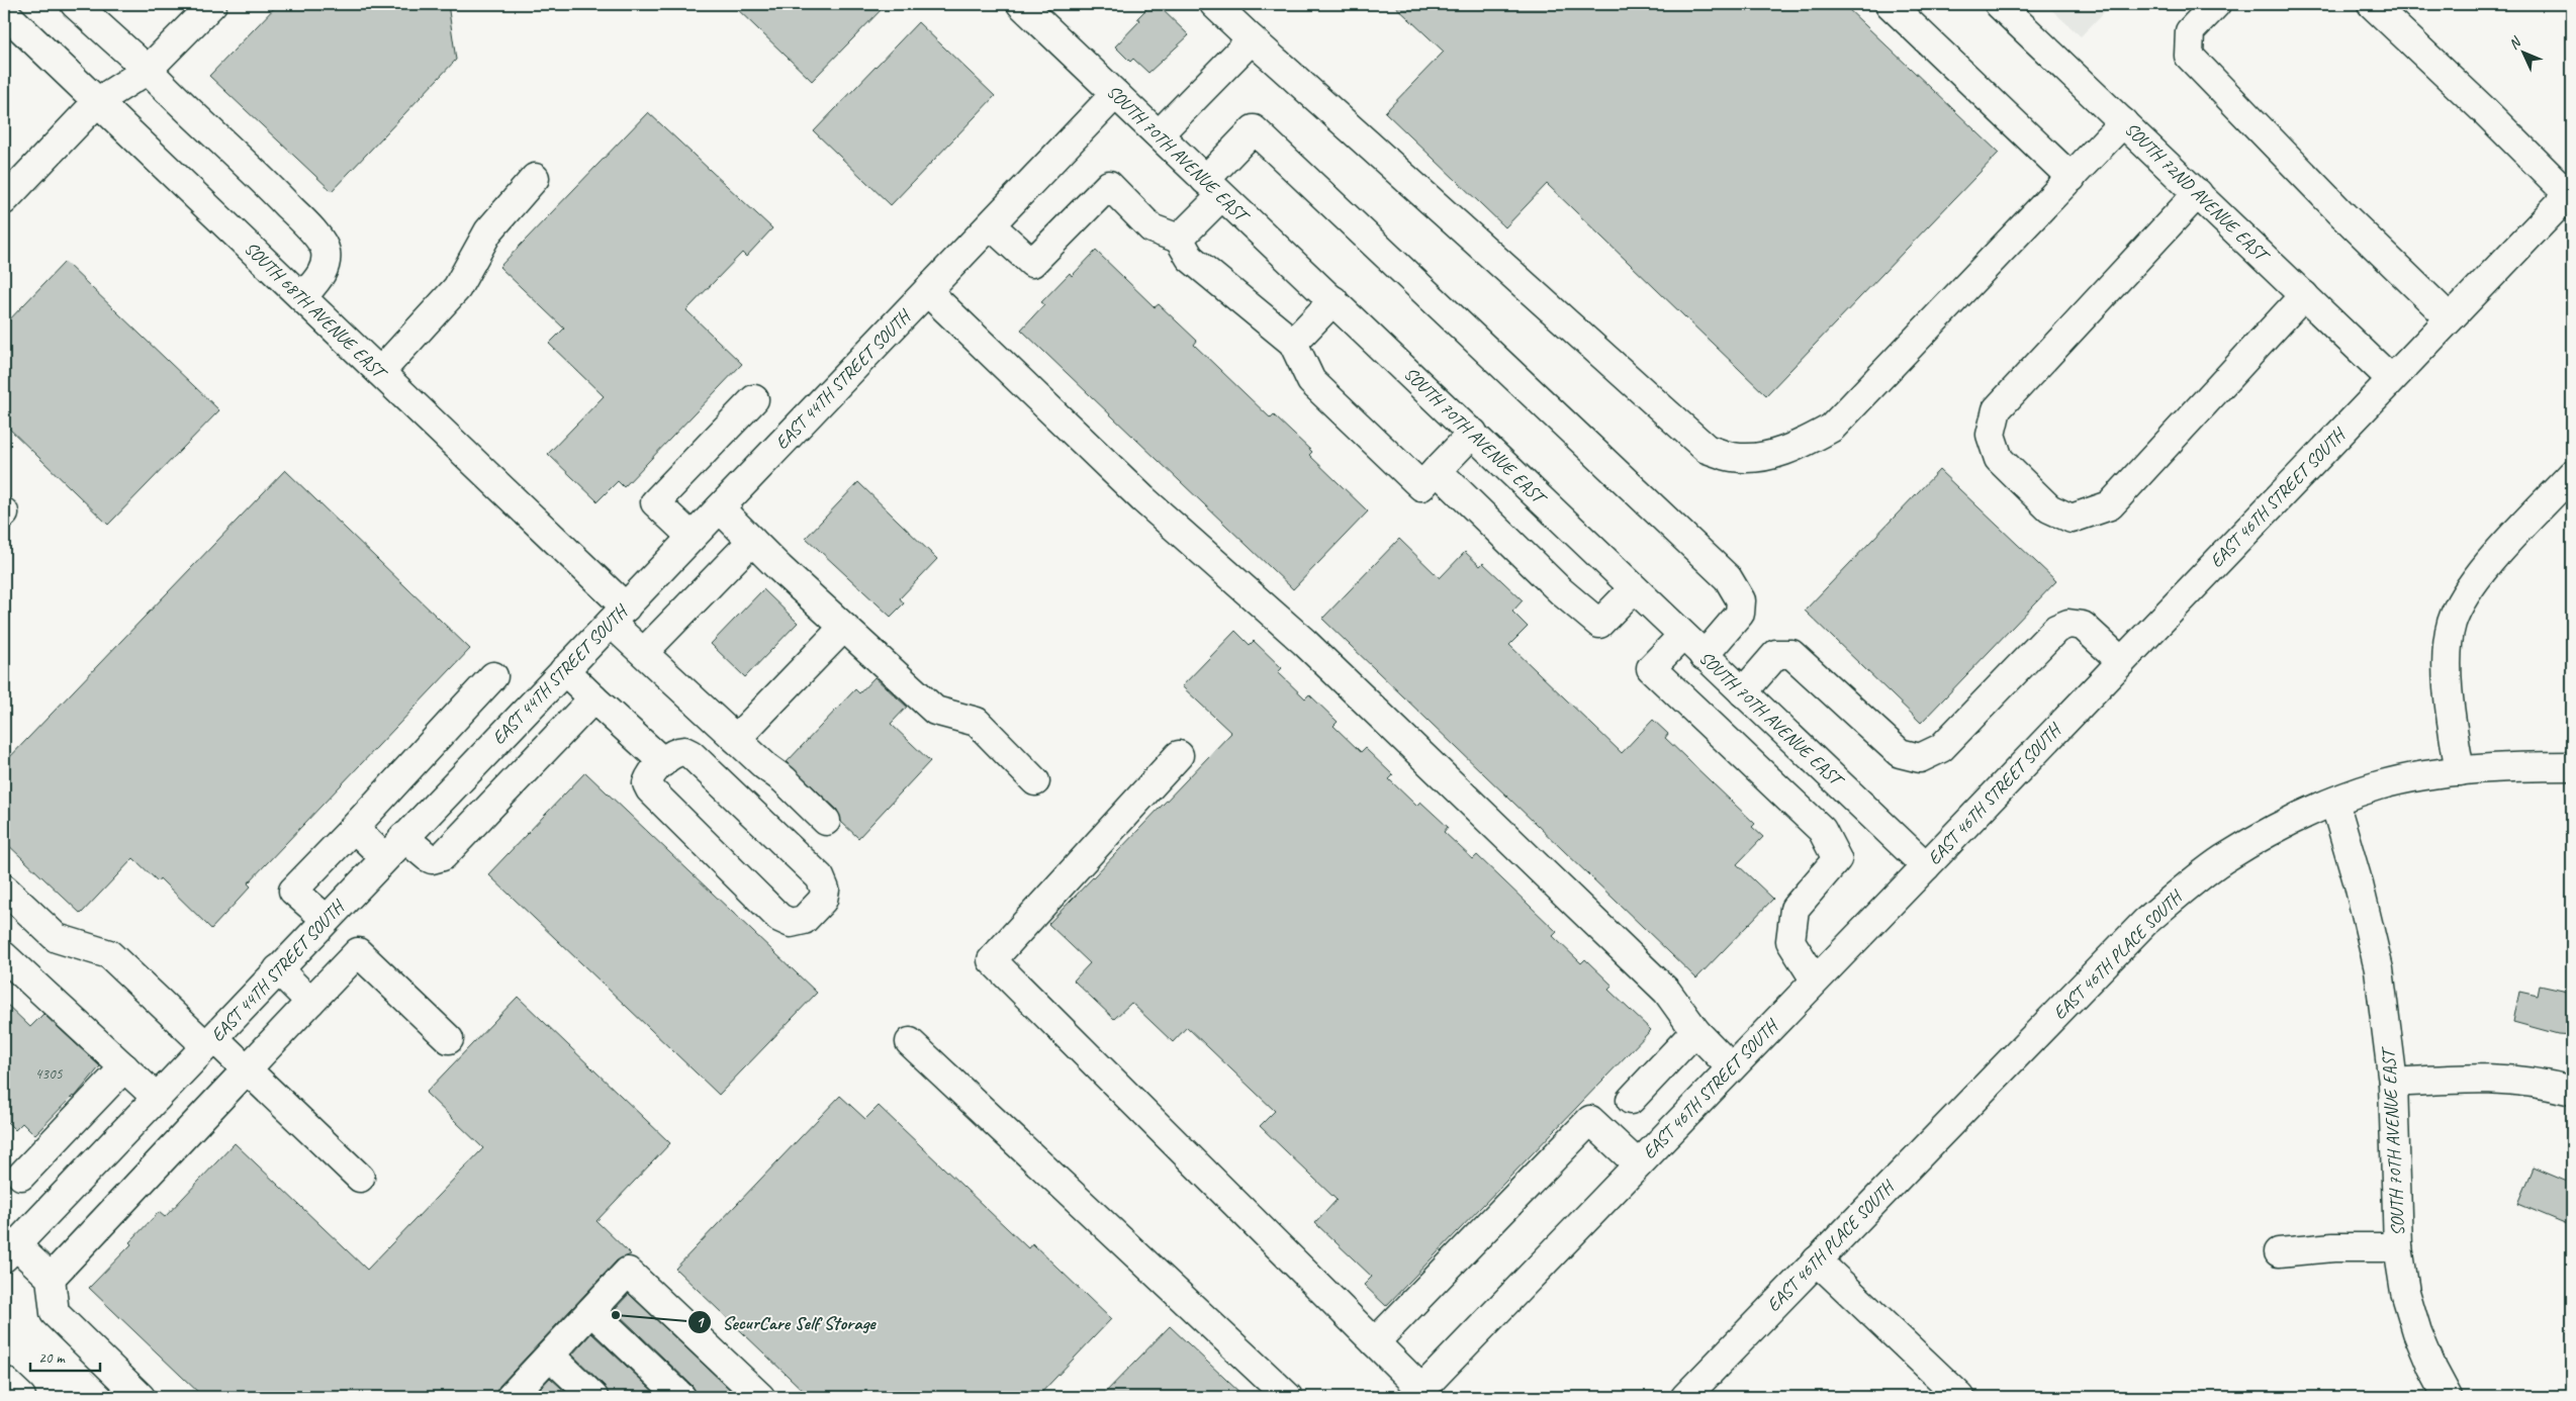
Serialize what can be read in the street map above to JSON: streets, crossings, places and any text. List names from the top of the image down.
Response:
{
  "streets": {
    "street": [
      "SOUTH 70TH AVENUE EAST",
      "SOUTH 72ND AVENUE EAST",
      "SOUTH 68TH AVENUE EAST",
      "EAST 44TH STREET SOUTH",
      "EAST 46TH STREET SOUTH",
      "EAST 46TH PLACE SOUTH"
    ]
  },
  "crossings": [
    ["SOUTH 70TH AVENUE EAST", "EAST 44TH STREET SOUTH"],
    ["SOUTH 70TH AVENUE EAST", "EAST 46TH STREET SOUTH"],
    ["SOUTH 70TH AVENUE EAST", "EAST 46TH PLACE SOUTH"],
    ["SOUTH 72ND AVENUE EAST", "EAST 46TH STREET SOUTH"],
    ["SOUTH 68TH AVENUE EAST", "EAST 44TH STREET SOUTH"]
  ],
  "places": ["SecurCare Self Storage"],
  "house_numbers": ["4305"],
  "scale_bar": "20 m",
  "north": "top left"
}
